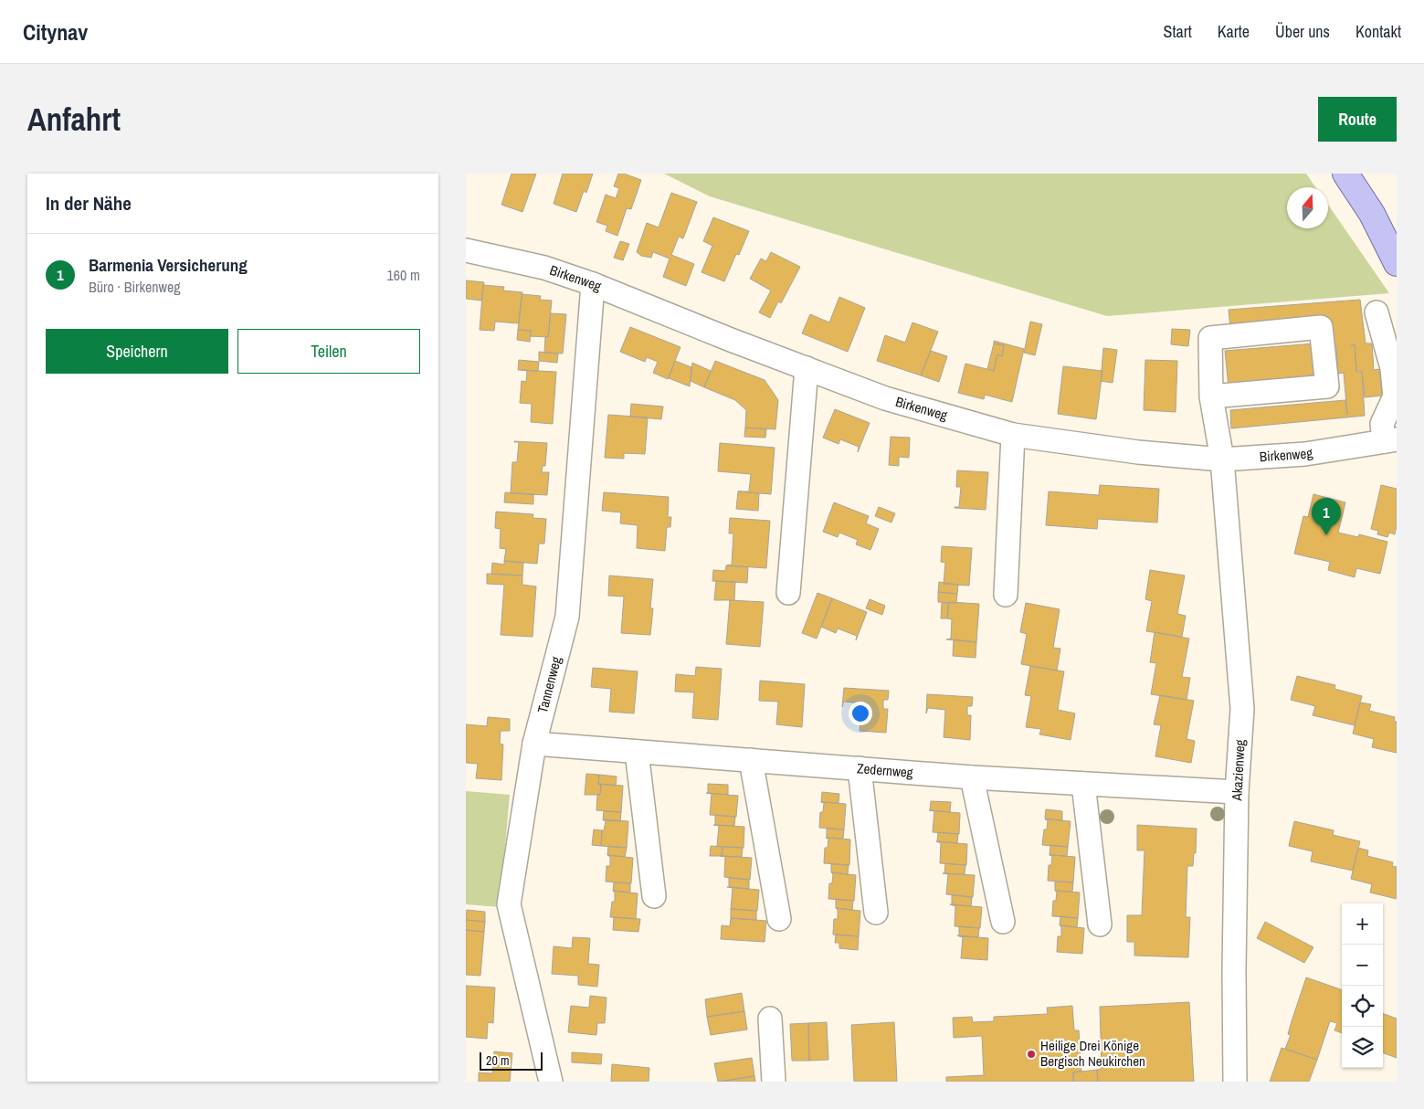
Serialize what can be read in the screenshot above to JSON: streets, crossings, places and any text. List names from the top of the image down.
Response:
{
  "streets": {
    "street": [
      "Birkenweg",
      "Tannenweg",
      "Zedernweg",
      "Akazienweg"
    ]
  },
  "crossings": [
    ["Birkenweg", "Tannenweg"],
    ["Birkenweg", "Akazienweg"],
    ["Tannenweg", "Zedernweg"],
    ["Zedernweg", "Akazienweg"]
  ],
  "places": ["Heilige Drei Könige Bergisch Neukirchen"],
  "scale_bar": "20 m",
  "north": "top",
  "page": {
    "header": "Citynav",
    "nav": [
      "Start",
      "Karte",
      "Über uns",
      "Kontakt"
    ],
    "buttons": [
      "Route",
      ["Speichern", "Teilen"]
    ],
    "title": "Anfahrt",
    "heading": "In der Nähe",
    "list": [
      {
        "mark": "1",
        "name": "Barmenia Versicherung",
        "note": "Büro · Birkenweg",
        "value": "160 m"
      }
    ],
    "pins": "1",
    "map_buttons": ["+", "−"],
    "scale": "20 m"
  }
}
